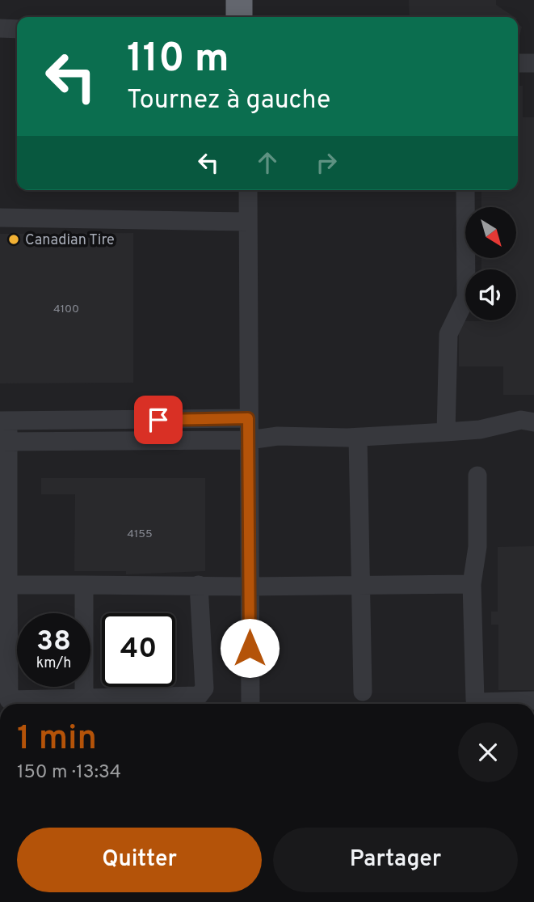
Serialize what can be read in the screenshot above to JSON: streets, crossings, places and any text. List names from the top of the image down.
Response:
{
  "places": ["Canadian Tire"],
  "house_numbers": ["4100", "4155"],
  "north": "bottom right",
  "page": {
    "turn": ["110 m", "Tournez à gauche"],
    "speed": "38 km/h",
    "limit": "40",
    "heading": ["1 min", "150 m · 13:34"],
    "buttons": ["Quitter", "Partager"]
  }
}
